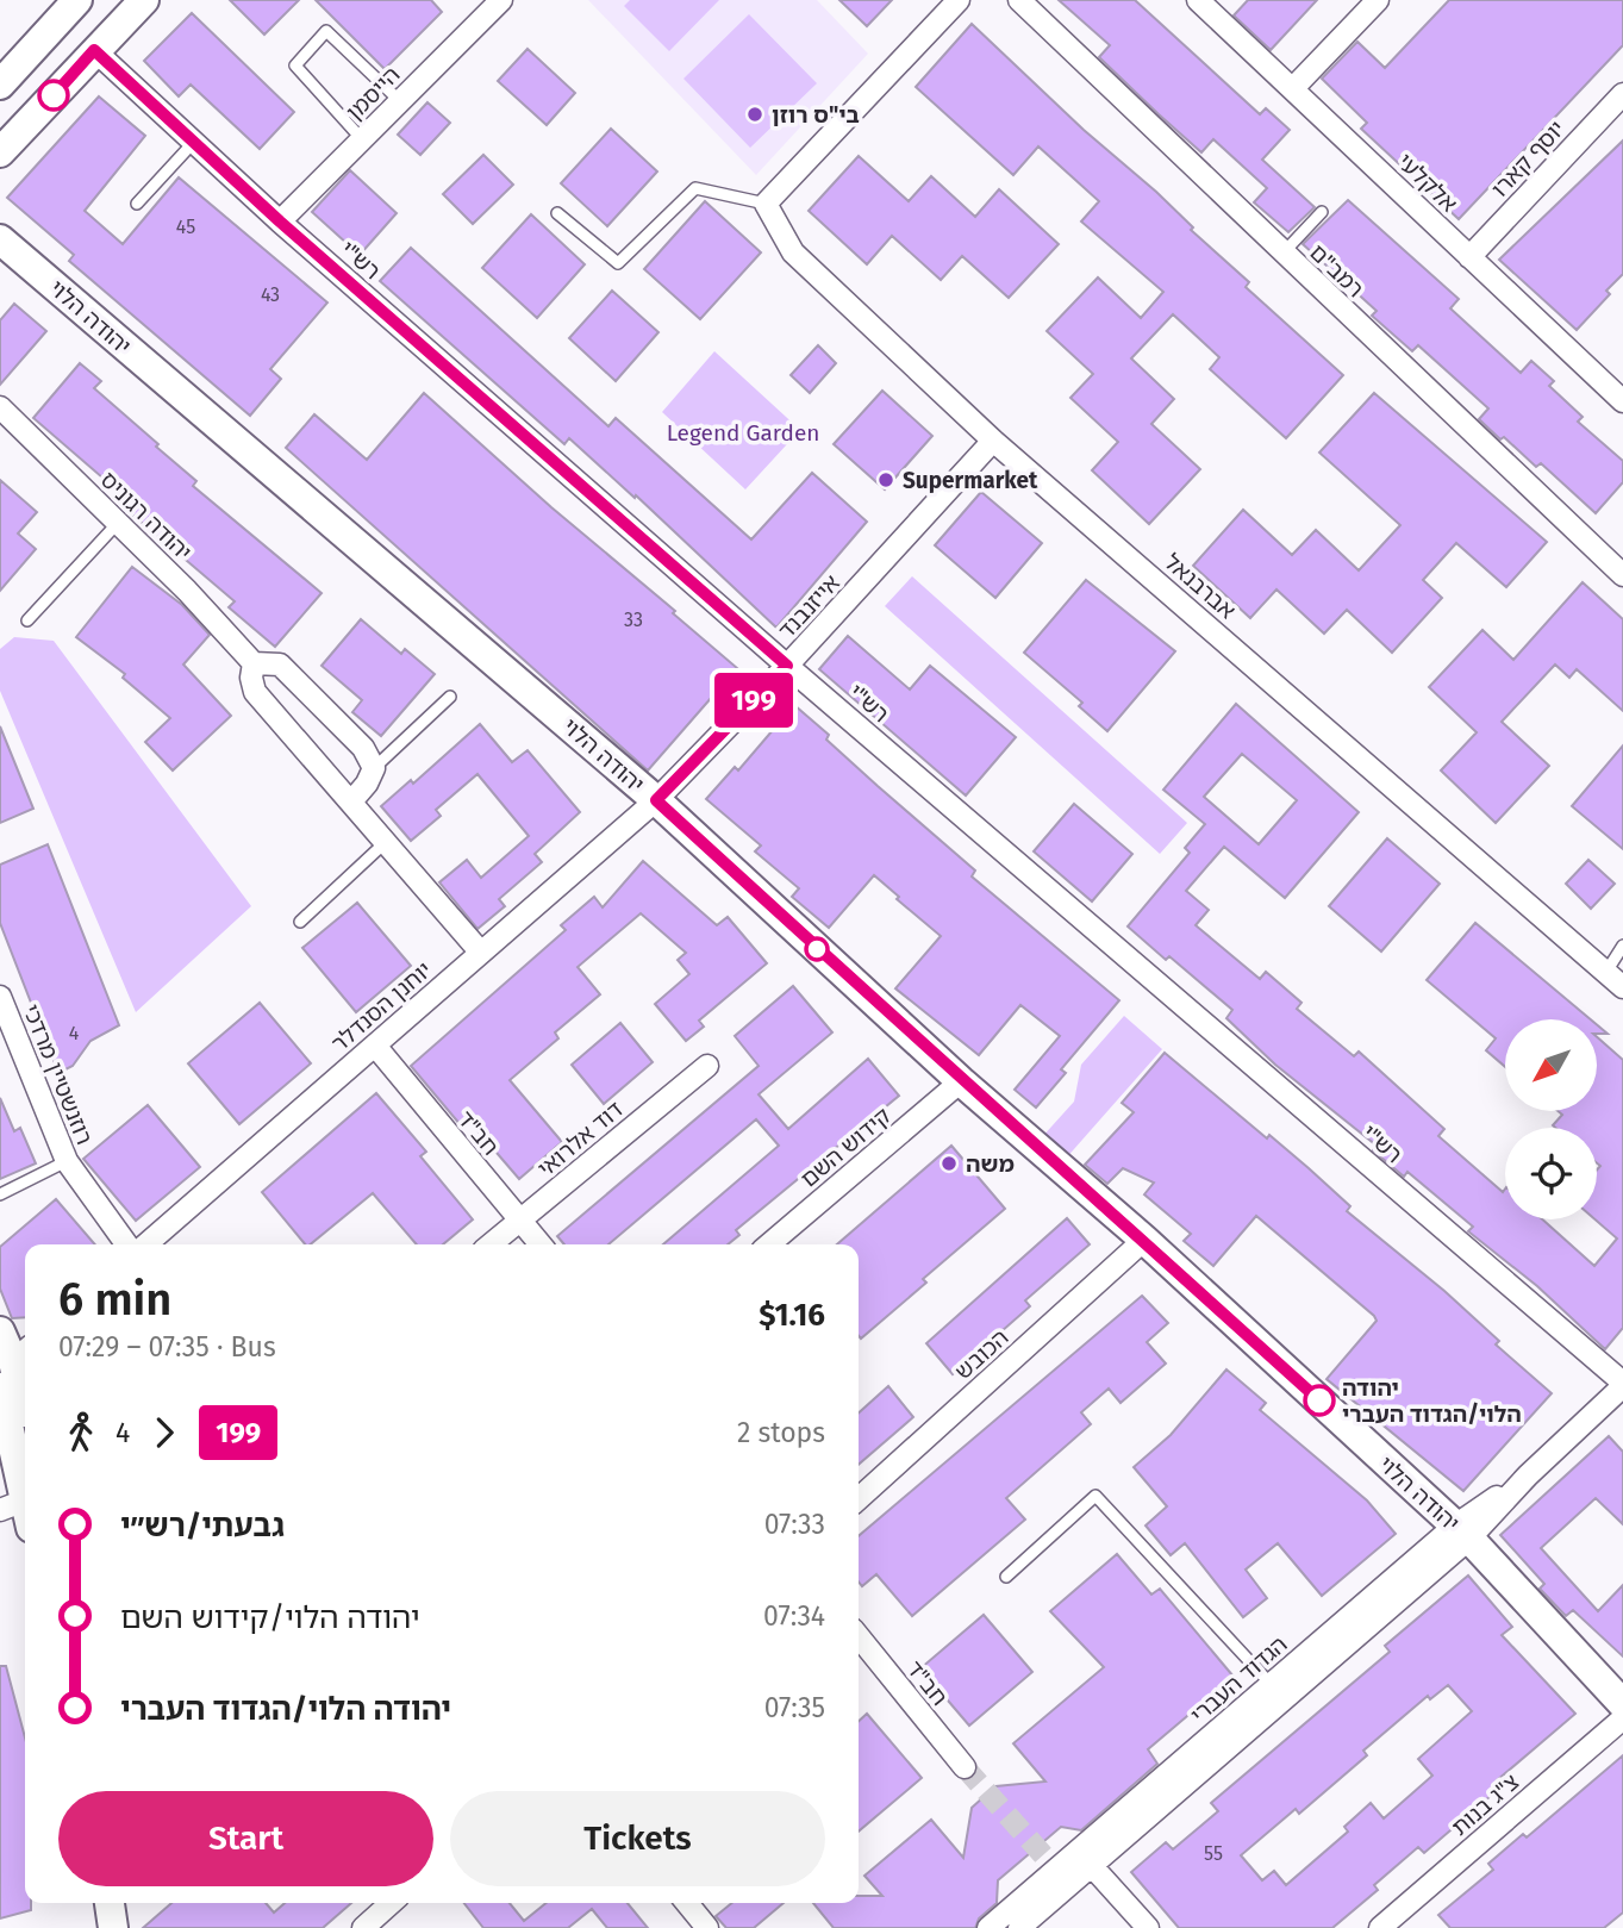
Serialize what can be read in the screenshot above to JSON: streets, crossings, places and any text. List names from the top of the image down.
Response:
{
  "streets": {
    "street": [
      "הייסמן",
      "יוסף קארו",
      "אלקלעי",
      "רש\"י",
      "רמב\"ם",
      "יהודה הלוי",
      "יהודה רגוניס",
      "אברבנאל",
      "אייזנבנד",
      "יוחנן הסנדלר",
      "רוזנשטיין מרדכי",
      "חב\"ד",
      "דוד אלרואי",
      "קידוש השם",
      "הכובש",
      "הגדוד העברי",
      "צ\"ג בנות"
    ]
  },
  "crossings": [
    ["הייסמן", "רש\"י"],
    ["יוסף קארו", "אלקלעי"],
    ["רש\"י", "אייזנבנד"],
    ["רש\"י", "הגדוד העברי"],
    ["יהודה הלוי", "אייזנבנד"],
    ["יהודה הלוי", "יוחנן הסנדלר"],
    ["יהודה הלוי", "קידוש השם"],
    ["יהודה הלוי", "הכובש"],
    ["יהודה הלוי", "הגדוד העברי"],
    ["יהודה רגוניס", "יוחנן הסנדלר"],
    ["אברבנאל", "אייזנבנד"],
    ["אייזנבנד", "יוחנן הסנדלר"],
    ["יוחנן הסנדלר", "חב\"ד"],
    ["חב\"ד", "דוד אלרואי"]
  ],
  "parks": ["Legend Garden"],
  "places": [
    "בי\"ס רוזן",
    "Supermarket",
    "משה",
    "יהודה הלוי/הגדוד העברי"
  ],
  "lines": ["bus line 199"],
  "house_numbers": [
    "45",
    "43",
    "33",
    "4",
    "55"
  ],
  "north": "bottom left",
  "page": {
    "on_map": "199",
    "heading": ["6 min", "07:29 – 07:35 · Bus", "$1.16"],
    "legs": ["4", "199", "2 stops"],
    "list": [
      {
        "name": "גבעתי/רש״י",
        "value": "07:33"
      },
      {
        "name": "יהודה הלוי/קידוש השם",
        "value": "07:34"
      },
      {
        "name": "יהודה הלוי/הגדוד העברי",
        "value": "07:35"
      }
    ],
    "buttons": ["Start", "Tickets"]
  }
}
